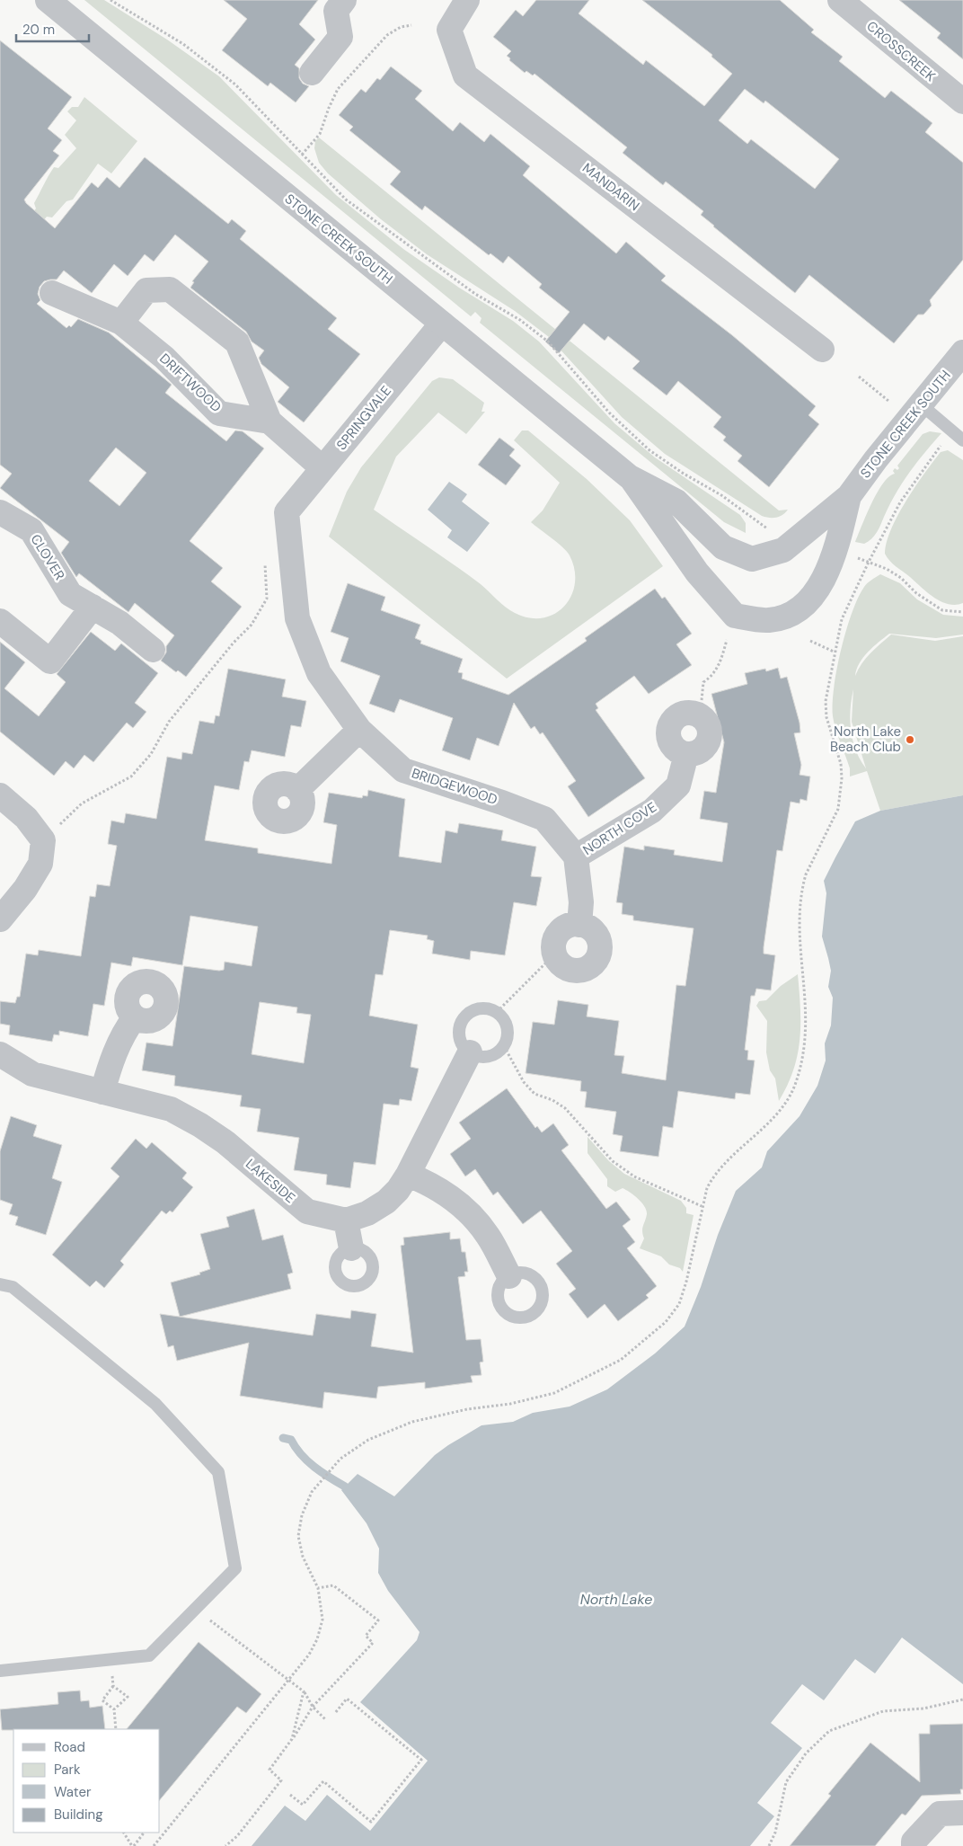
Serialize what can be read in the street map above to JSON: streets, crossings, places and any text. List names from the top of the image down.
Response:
{
  "streets": {
    "street": [
      "CROSSCREEK",
      "MANDARIN",
      "STONE CREEK SOUTH",
      "DRIFTWOOD",
      "SPRINGVALE",
      "CLOVER",
      "BRIDGEWOOD",
      "NORTH COVE",
      "LAKESIDE"
    ]
  },
  "crossings": [
    ["STONE CREEK SOUTH", "SPRINGVALE"],
    ["SPRINGVALE", "BRIDGEWOOD"],
    ["BRIDGEWOOD", "NORTH COVE"]
  ],
  "water": ["North Lake"],
  "places": ["North Lake Beach Club"],
  "legend": [
    "Road",
    "Park",
    "Water",
    "Building"
  ],
  "scale_bar": "20 m"
}
